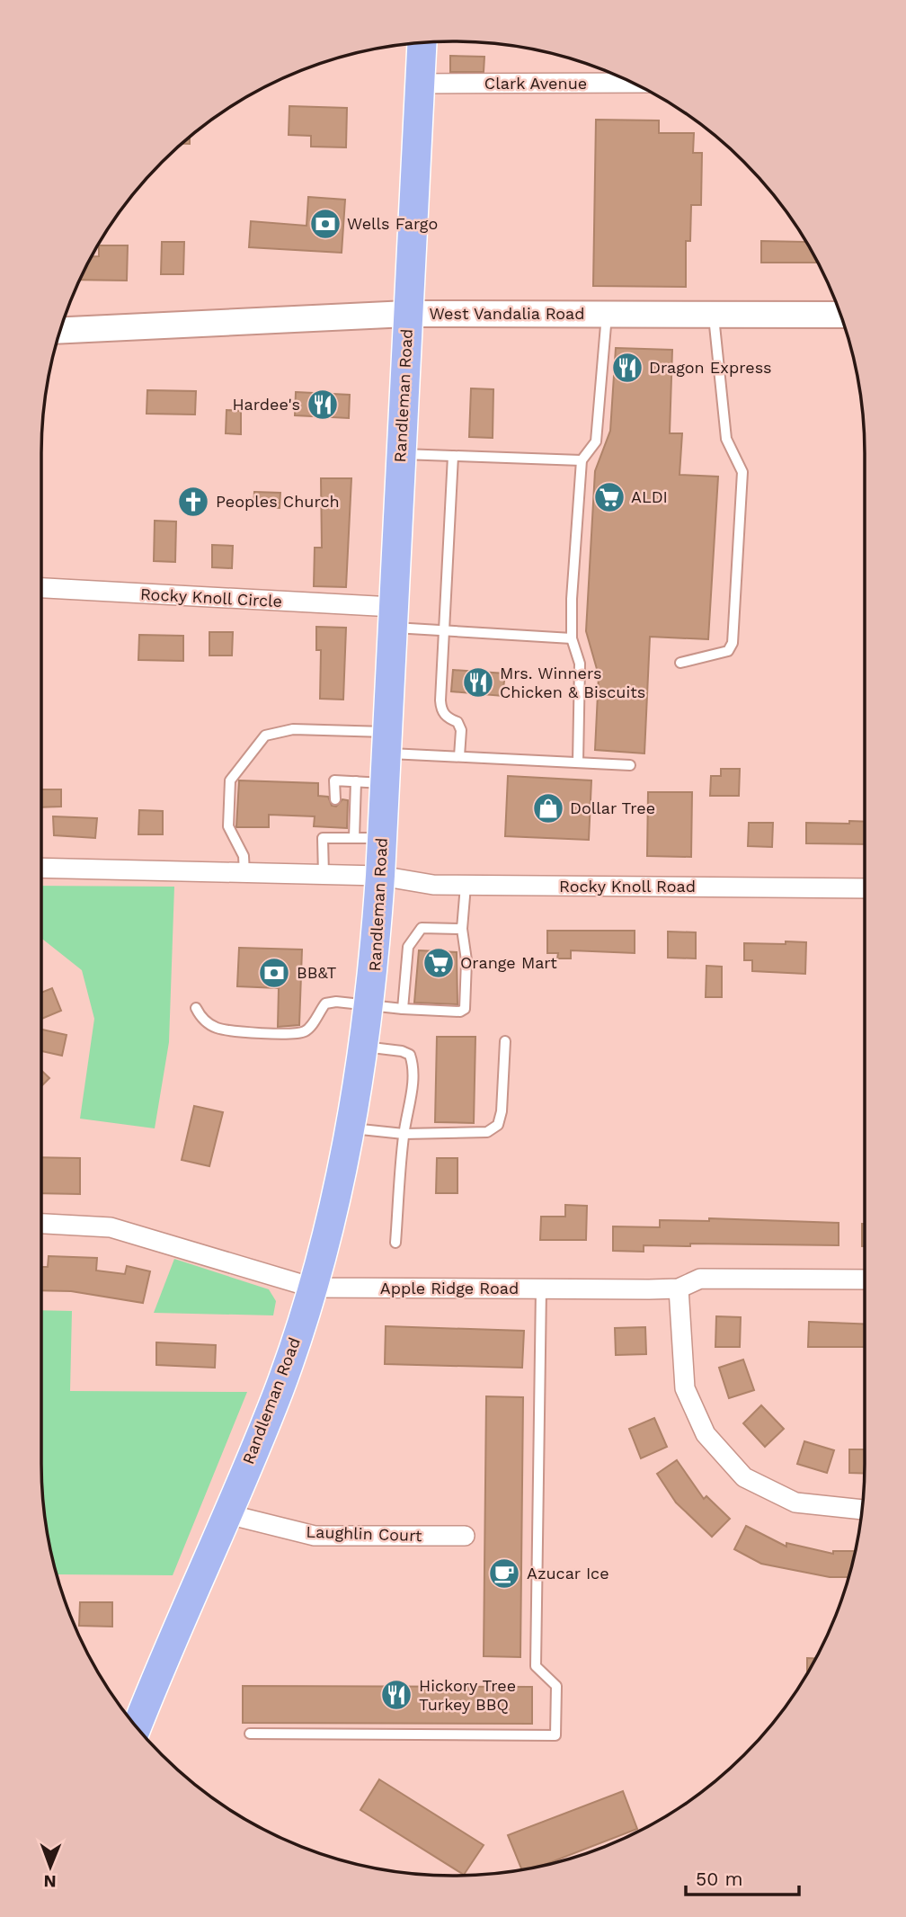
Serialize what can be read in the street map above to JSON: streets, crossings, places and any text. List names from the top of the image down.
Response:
{
  "streets": {
    "main road": ["West Vandalia Road", "Randleman Road"],
    "street": [
      "Clark Avenue",
      "Rocky Knoll Circle",
      "Rocky Knoll Road",
      "Apple Ridge Road",
      "Laughlin Court"
    ]
  },
  "crossings": [
    ["Clark Avenue", "Randleman Road"],
    ["West Vandalia Road", "Randleman Road"],
    ["Randleman Road", "Rocky Knoll Circle"],
    ["Randleman Road", "Rocky Knoll Road"],
    ["Randleman Road", "Apple Ridge Road"],
    ["Randleman Road", "Laughlin Court"]
  ],
  "places": {
    "bank": ["Wells Fargo", "BB&T"],
    "restaurant": [
      "Dragon Express",
      "Hardee's",
      "Mrs. Winners Chicken & Biscuits",
      "Hickory Tree Turkey BBQ"
    ],
    "supermarket": ["ALDI", "Orange Mart"],
    "church": ["Peoples Church"],
    "shop": ["Dollar Tree"],
    "cafe": ["Azucar Ice"]
  },
  "scale_bar": "50 m",
  "north": "bottom"
}
